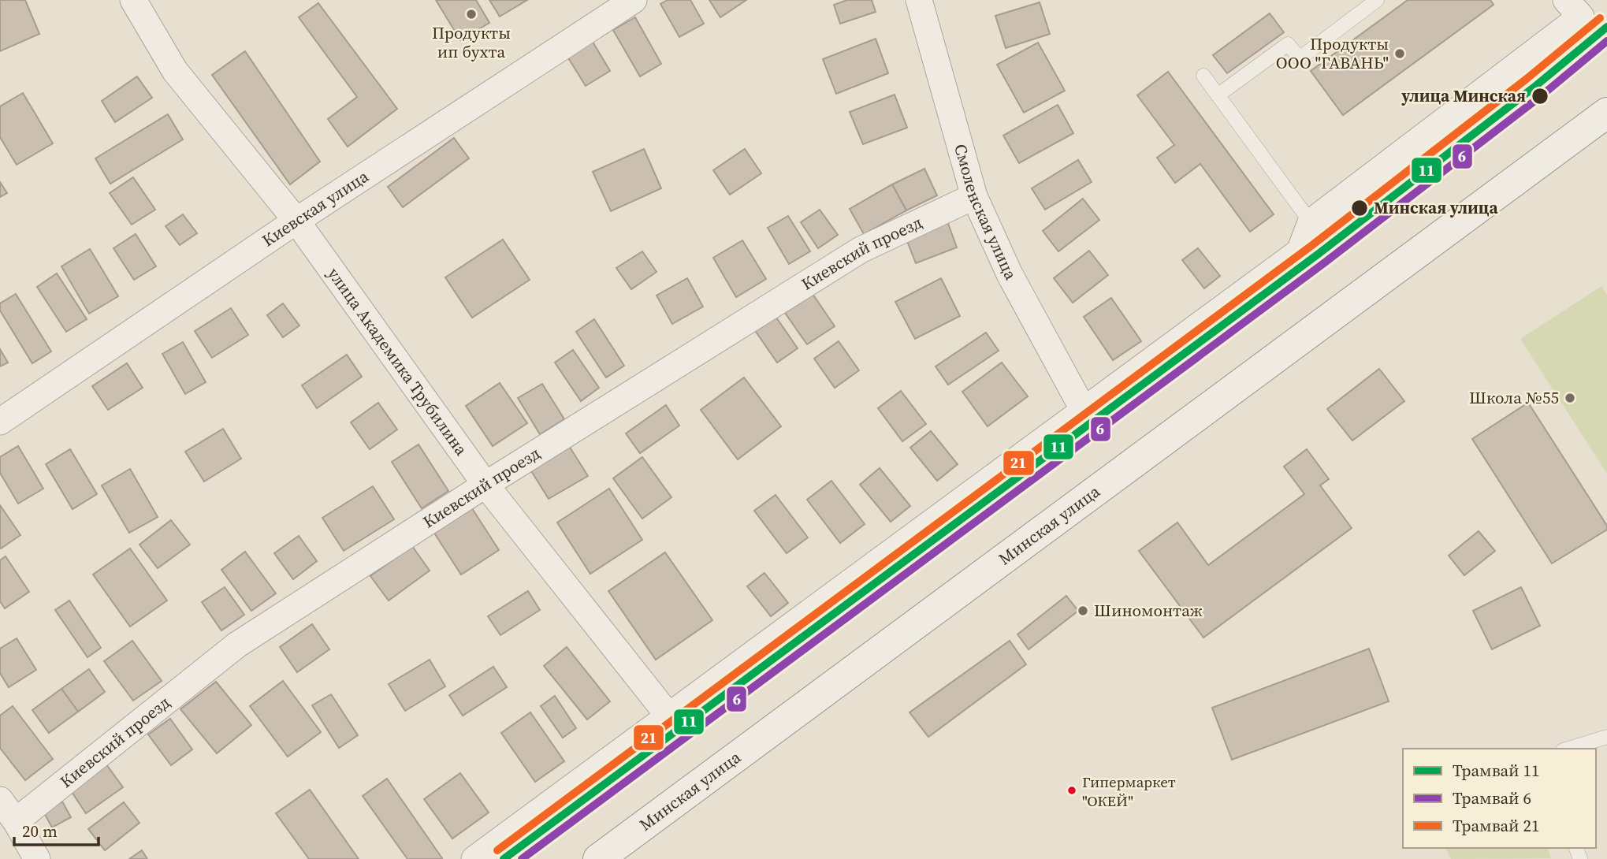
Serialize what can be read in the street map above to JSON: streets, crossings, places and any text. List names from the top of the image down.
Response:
{
  "streets": {
    "main road": ["Минская улица"],
    "street": [
      "Киевская улица",
      "Смоленская улица",
      "Киевский проезд",
      "улица Академика Трубилина"
    ]
  },
  "crossings": [
    ["Киевская улица", "улица Академика Трубилина"],
    ["Смоленская улица", "Киевский проезд"],
    ["Киевский проезд", "улица Академика Трубилина"]
  ],
  "places": [
    "Продукты ип бухта",
    "Продукты ООО \"ГАВАНЬ\"",
    "улица Минская",
    "Минская улица",
    "Школа №55",
    "Шиномонтаж",
    "Гипермаркет \"ОКЕЙ\""
  ],
  "lines": ["tram line 21", "tram line 11", "tram line 6"],
  "legend": ["Трамвай 11", "Трамвай 6", "Трамвай 21"],
  "scale_bar": "20 m"
}
